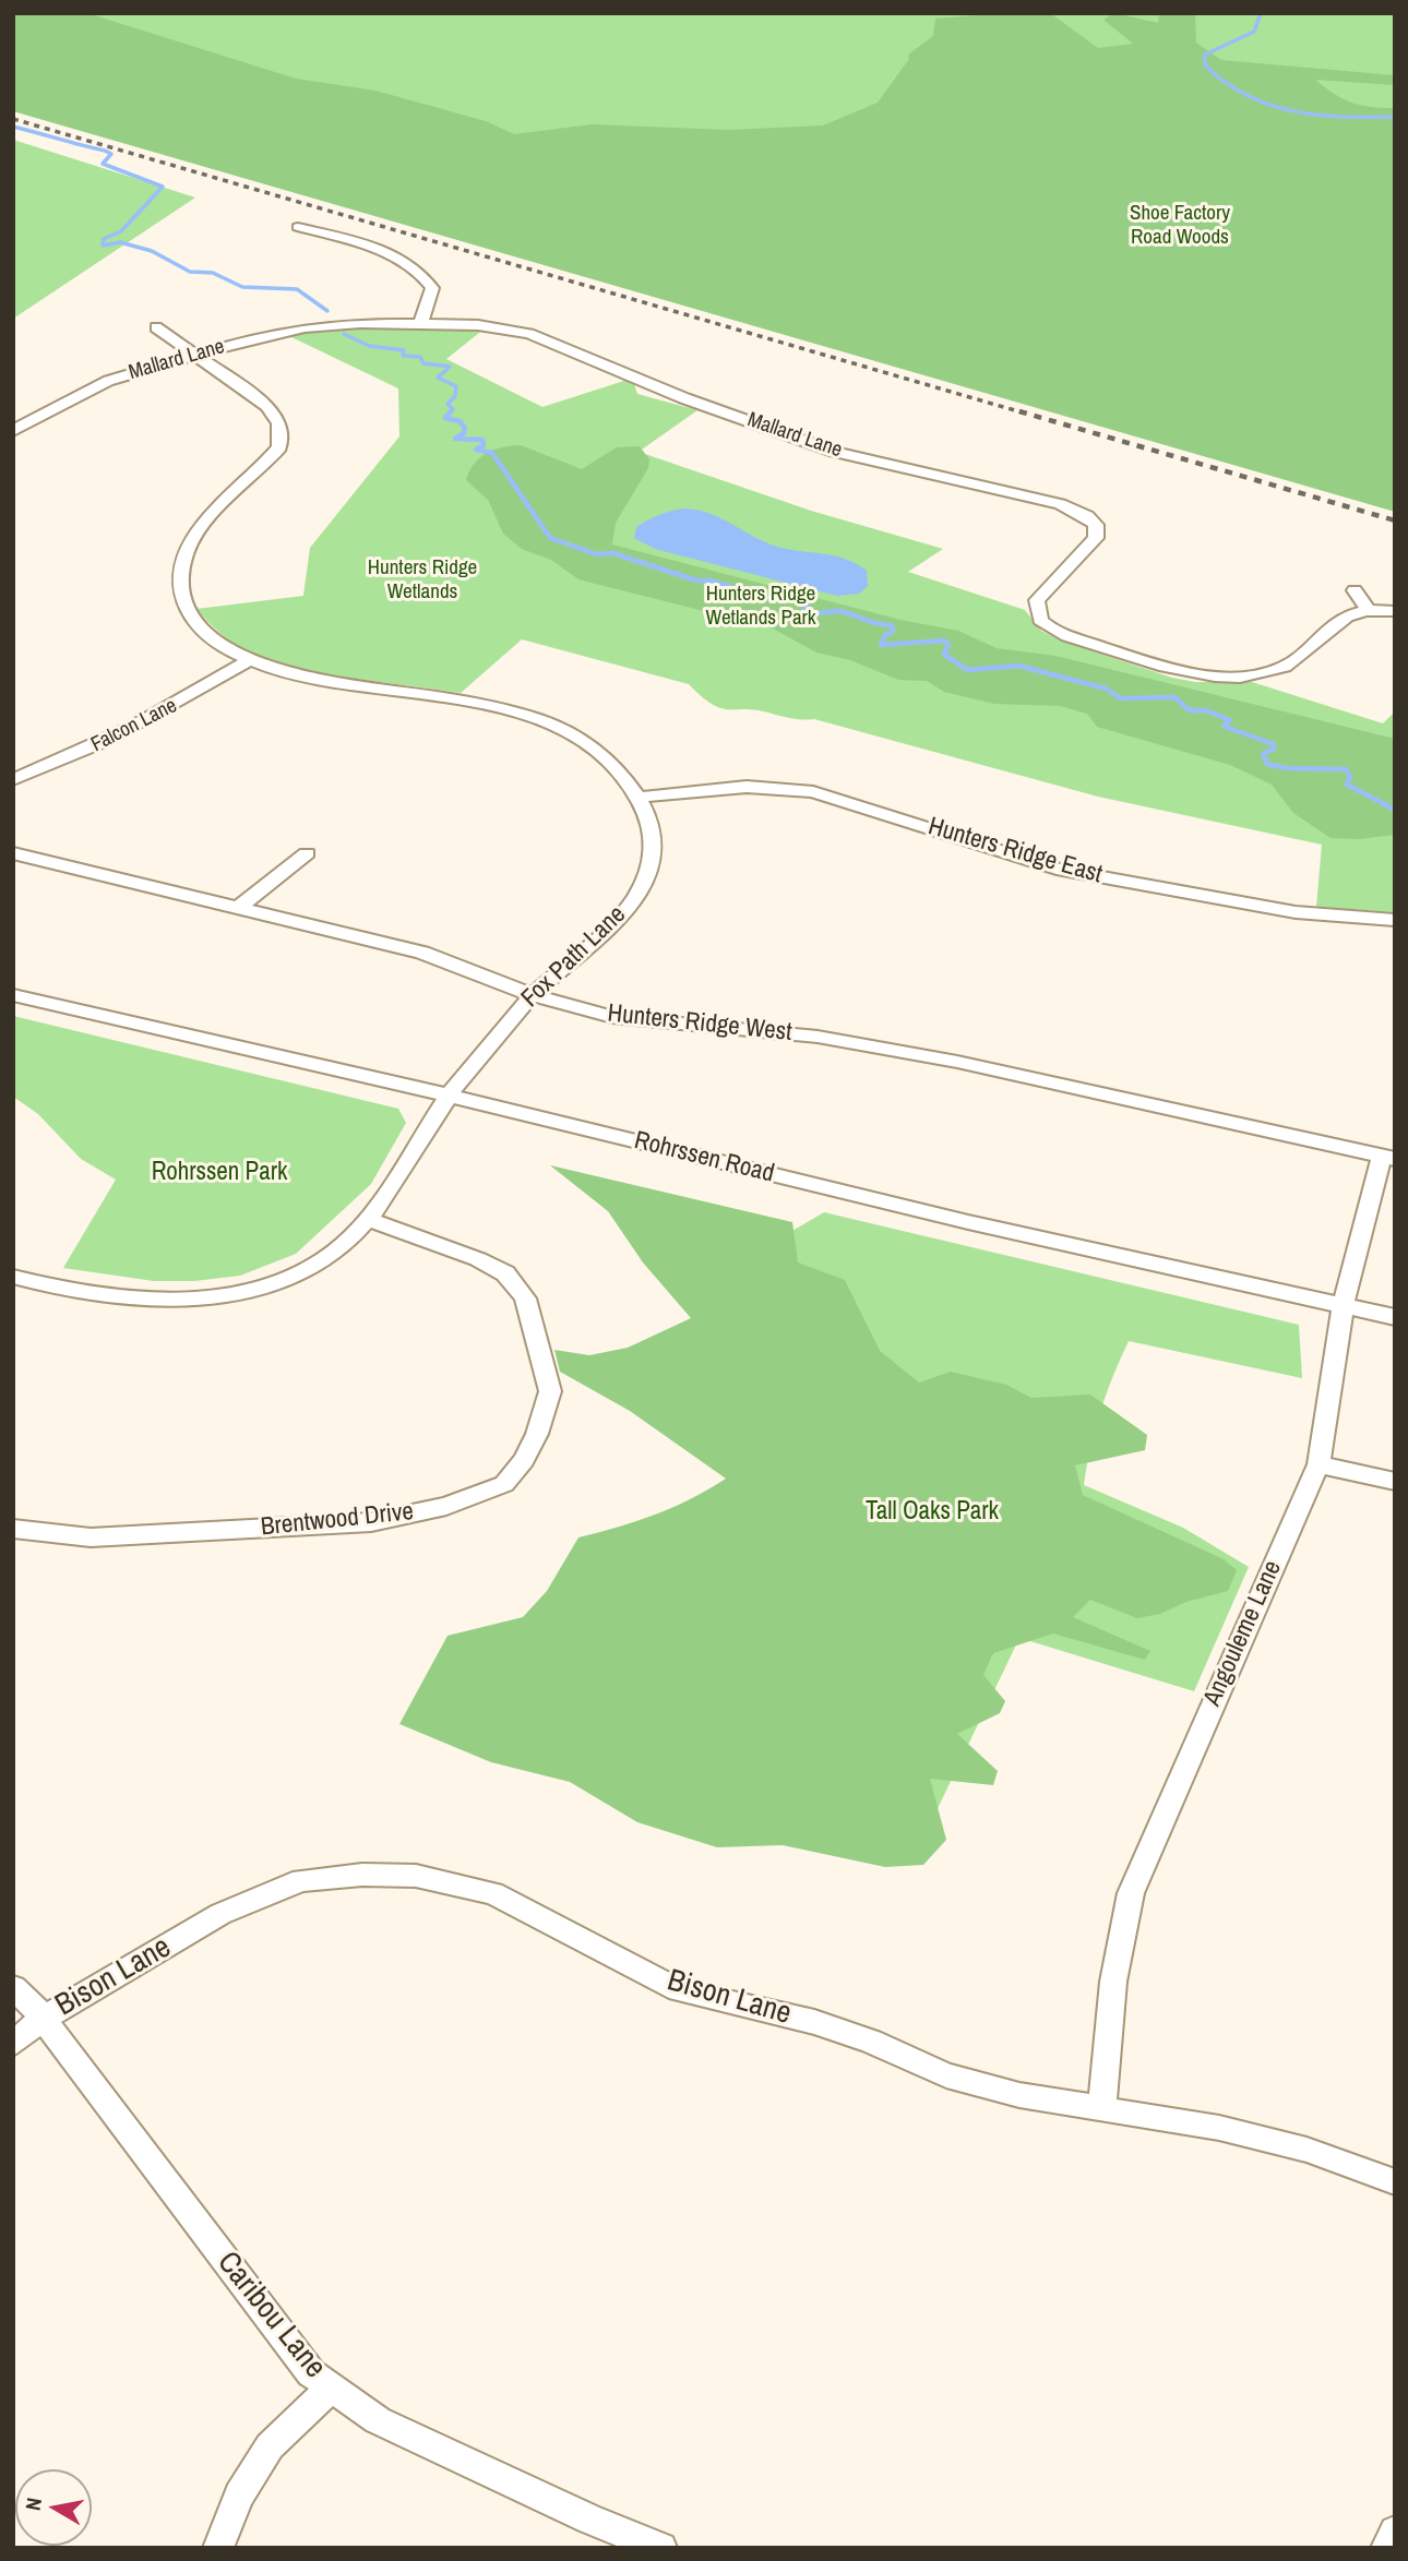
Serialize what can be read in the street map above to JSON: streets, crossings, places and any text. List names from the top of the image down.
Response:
{
  "streets": {
    "street": [
      "Mallard Lane",
      "Falcon Lane",
      "Hunters Ridge East",
      "Fox Path Lane",
      "Hunters Ridge West",
      "Rohrssen Road",
      "Brentwood Drive",
      "Angouleme Lane",
      "Bison Lane",
      "Caribou Lane"
    ]
  },
  "crossings": [
    ["Mallard Lane", "Fox Path Lane"],
    ["Falcon Lane", "Fox Path Lane"],
    ["Hunters Ridge East", "Fox Path Lane"],
    ["Fox Path Lane", "Hunters Ridge West"],
    ["Fox Path Lane", "Rohrssen Road"],
    ["Fox Path Lane", "Brentwood Drive"],
    ["Hunters Ridge West", "Angouleme Lane"],
    ["Rohrssen Road", "Angouleme Lane"],
    ["Angouleme Lane", "Bison Lane"],
    ["Bison Lane", "Caribou Lane"]
  ],
  "parks": [
    "Shoe Factory Road Woods",
    "Hunters Ridge Wetlands",
    "Hunters Ridge Wetlands Park",
    "Rohrssen Park",
    "Tall Oaks Park"
  ],
  "north": "left"
}
